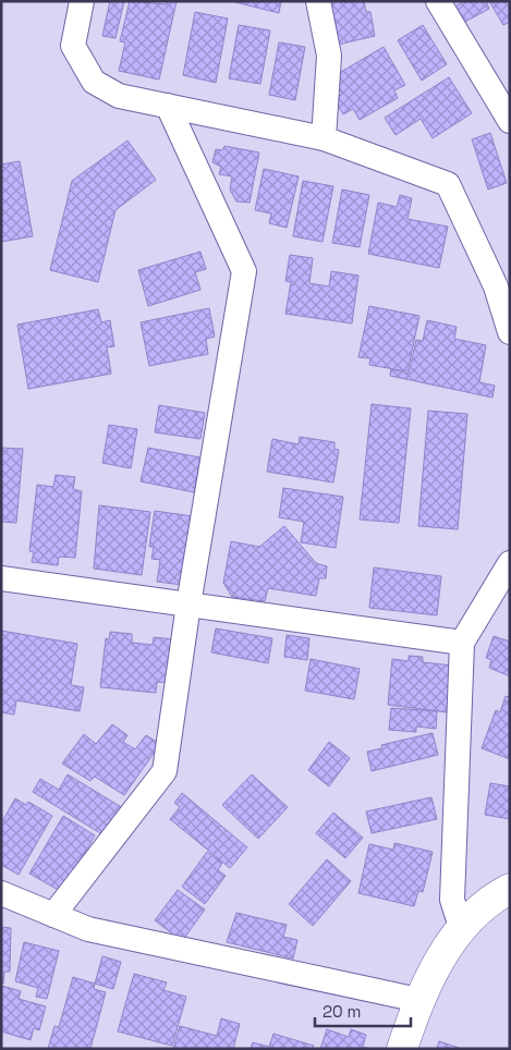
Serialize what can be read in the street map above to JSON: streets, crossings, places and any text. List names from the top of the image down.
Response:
{
  "scale_bar": "20 m"
}
